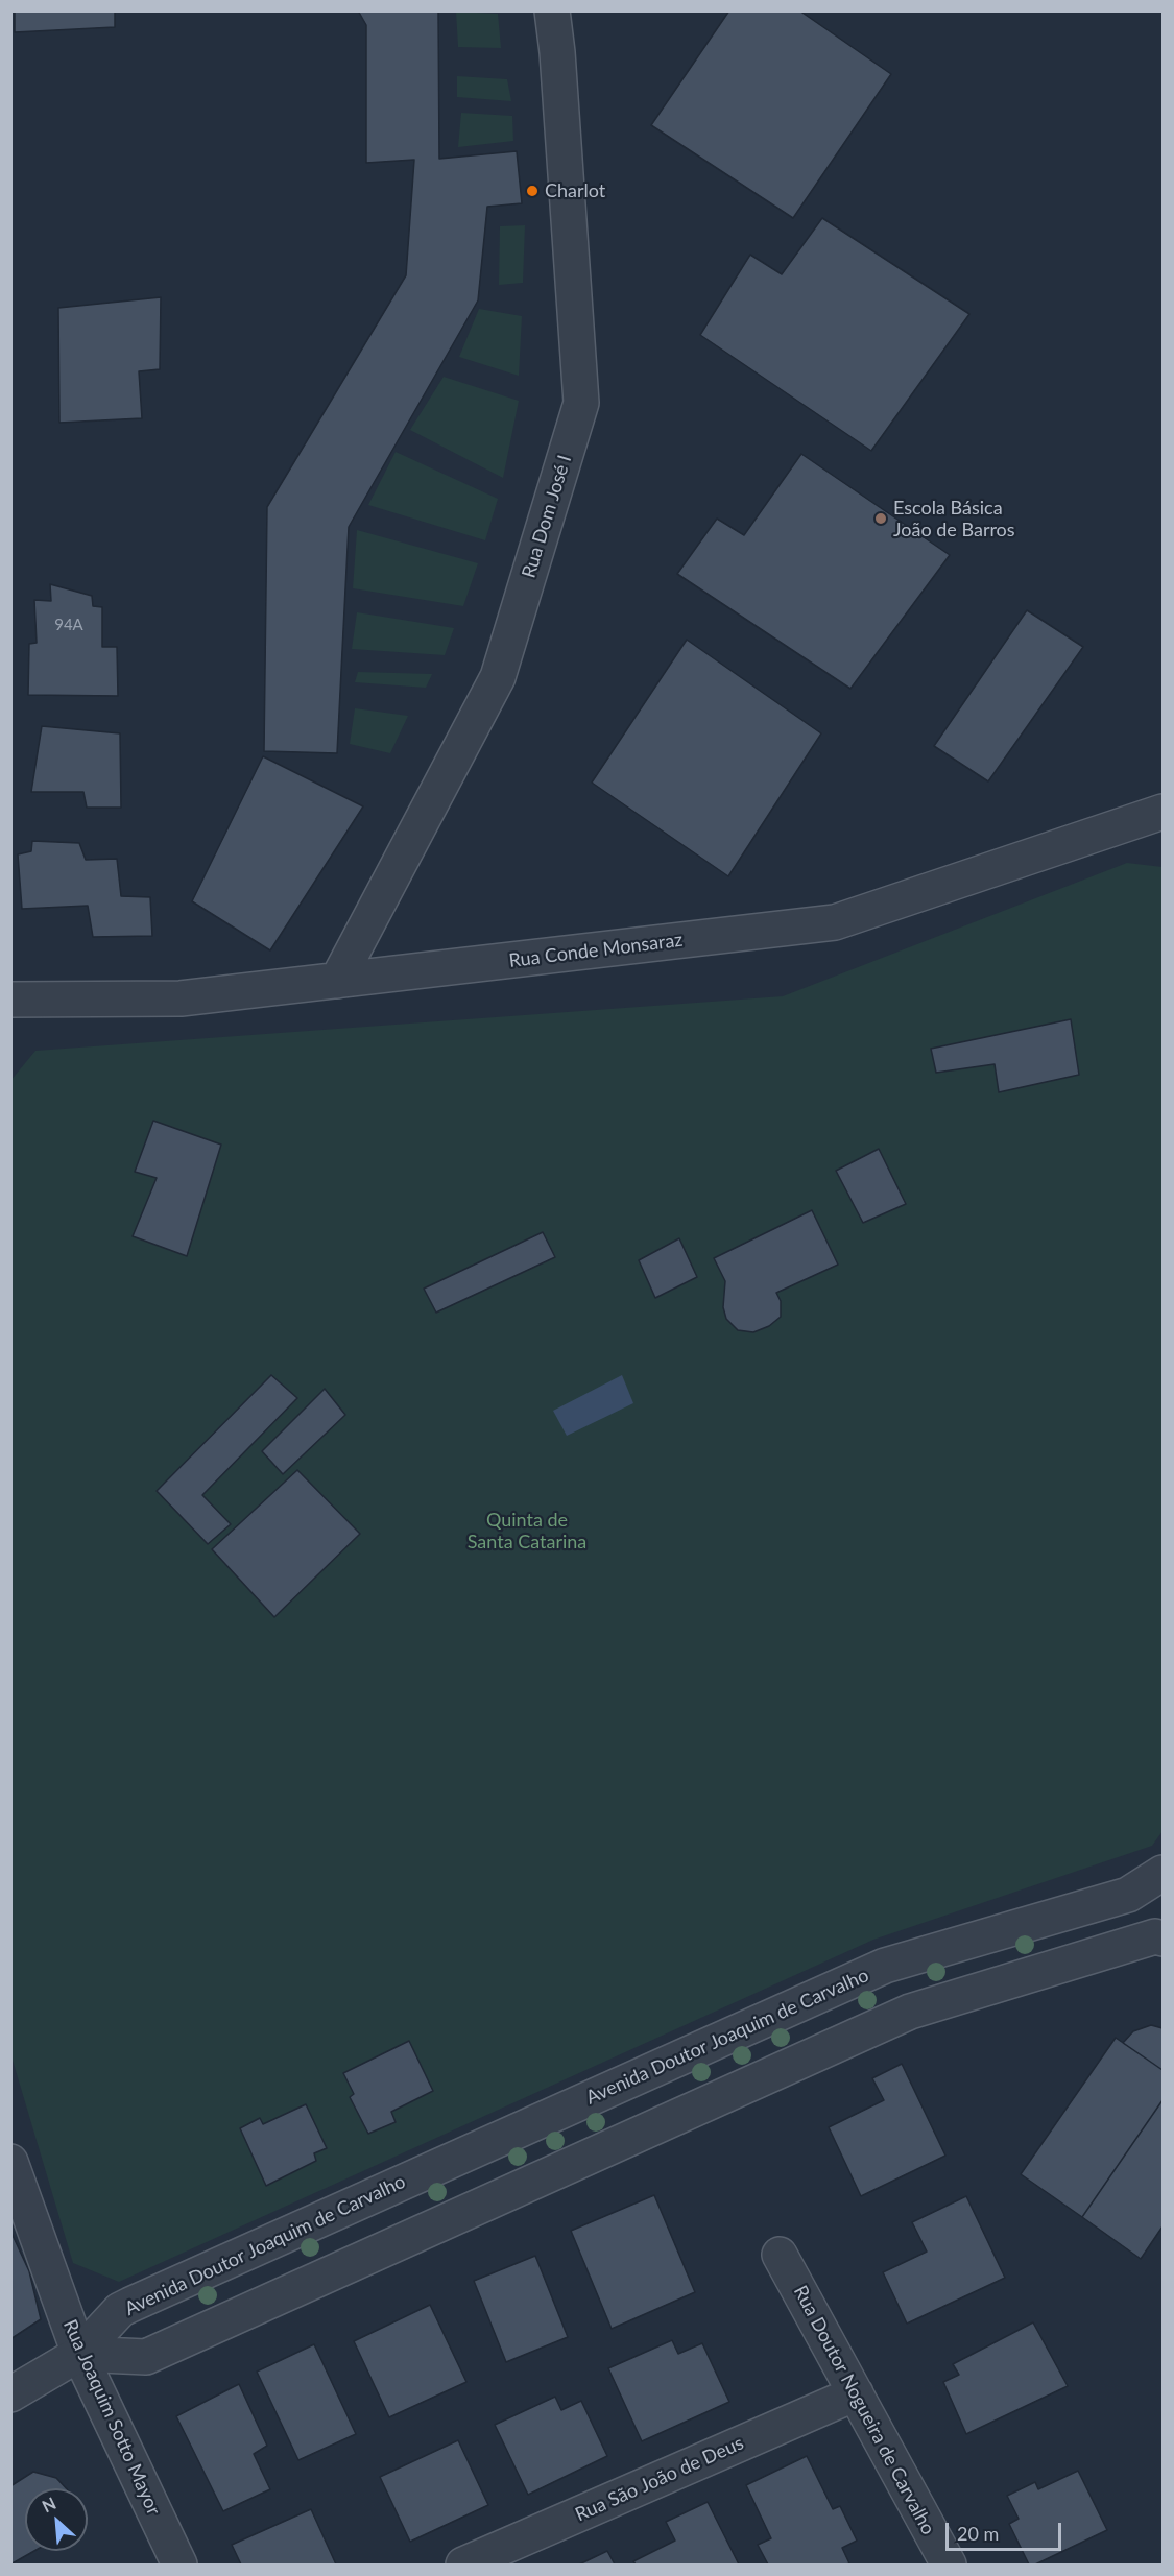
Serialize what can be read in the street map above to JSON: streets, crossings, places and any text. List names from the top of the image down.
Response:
{
  "streets": {
    "street": [
      "Rua Dom José I",
      "Rua Conde Monsaraz",
      "Avenida Doutor Joaquim de Carvalho",
      "Rua Doutor Nogueira de Carvalho",
      "Rua Joaquim Sotto Mayor",
      "Rua São João de Deus"
    ]
  },
  "crossings": [
    ["Rua Dom José I", "Rua Conde Monsaraz"],
    ["Avenida Doutor Joaquim de Carvalho", "Rua Joaquim Sotto Mayor"],
    ["Rua Doutor Nogueira de Carvalho", "Rua São João de Deus"]
  ],
  "parks": ["Quinta de Santa Catarina"],
  "places": ["Charlot", "Escola Básica João de Barros"],
  "house_numbers": ["94A"],
  "scale_bar": "20 m",
  "north": "top left"
}
